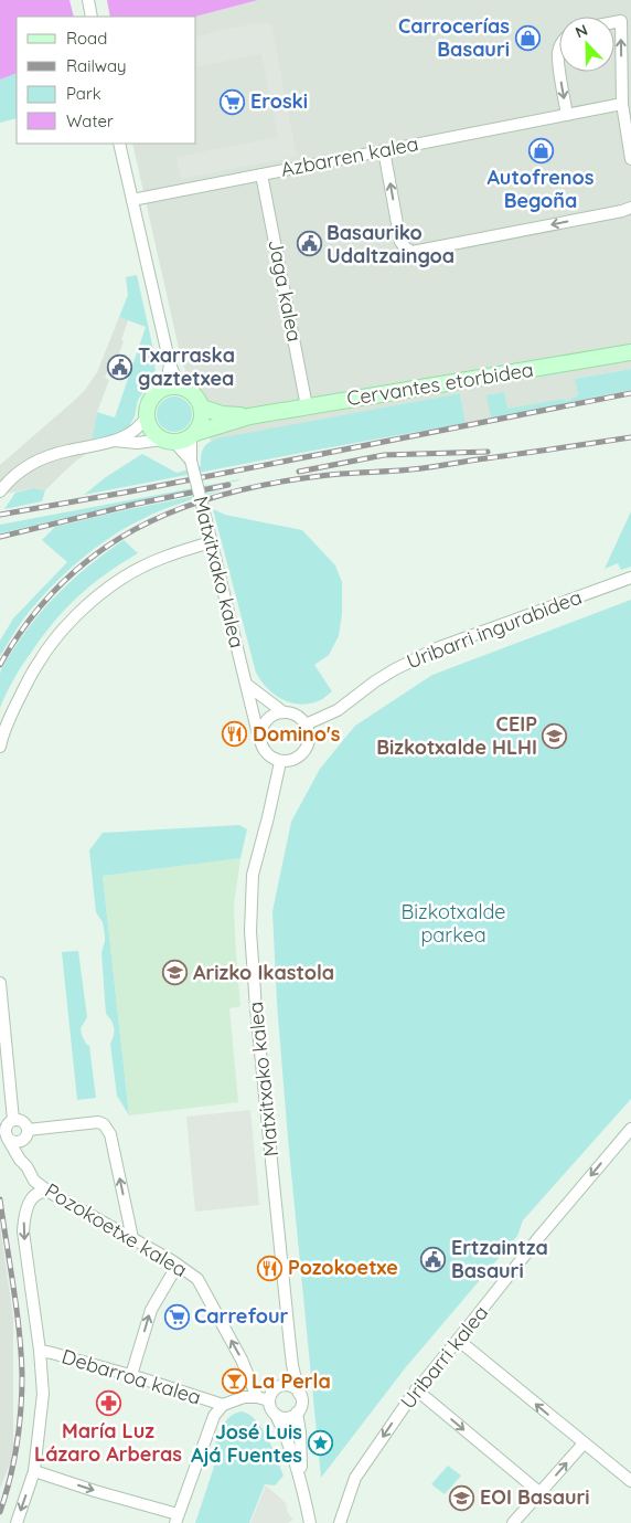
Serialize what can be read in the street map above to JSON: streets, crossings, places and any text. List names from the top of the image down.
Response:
{
  "streets": {
    "street": [
      "Azbarren kalea",
      "Jaga kalea",
      "Cervantes etorbidea",
      "Matxitxako kalea",
      "Uribarri ingurabidea",
      "Pozokoetxe kalea",
      "Uribarri kalea",
      "Debarroa kalea"
    ]
  },
  "crossings": [
    ["Azbarren kalea", "Jaga kalea"],
    ["Jaga kalea", "Cervantes etorbidea"],
    ["Cervantes etorbidea", "Matxitxako kalea"],
    ["Matxitxako kalea", "Uribarri ingurabidea"]
  ],
  "one_way": ["Pozokoetxe kalea", "Uribarri kalea"],
  "parks": ["Bizkotxalde parkea"],
  "places": {
    "shop": ["Carrocerías Basauri", "Autofrenos Begoña"],
    "supermarket": ["Eroski", "Carrefour"],
    "public building": ["Basauriko Udaltzaingoa", "Txarraska gaztetxea", "Ertzaintza Basauri"],
    "restaurant": ["Domino's", "Pozokoetxe"],
    "school or university": ["CEIP Bizkotxalde HLHI", "Arizko Ikastola", "EOI Basauri"],
    "bar": ["La Perla"],
    "pharmacy": ["María Luz Lázaro Arberas"],
    "place": ["José Luis Ajá Fuentes"]
  },
  "legend": [
    "Road",
    "Railway",
    "Park",
    "Water"
  ],
  "north": "top left"
}
